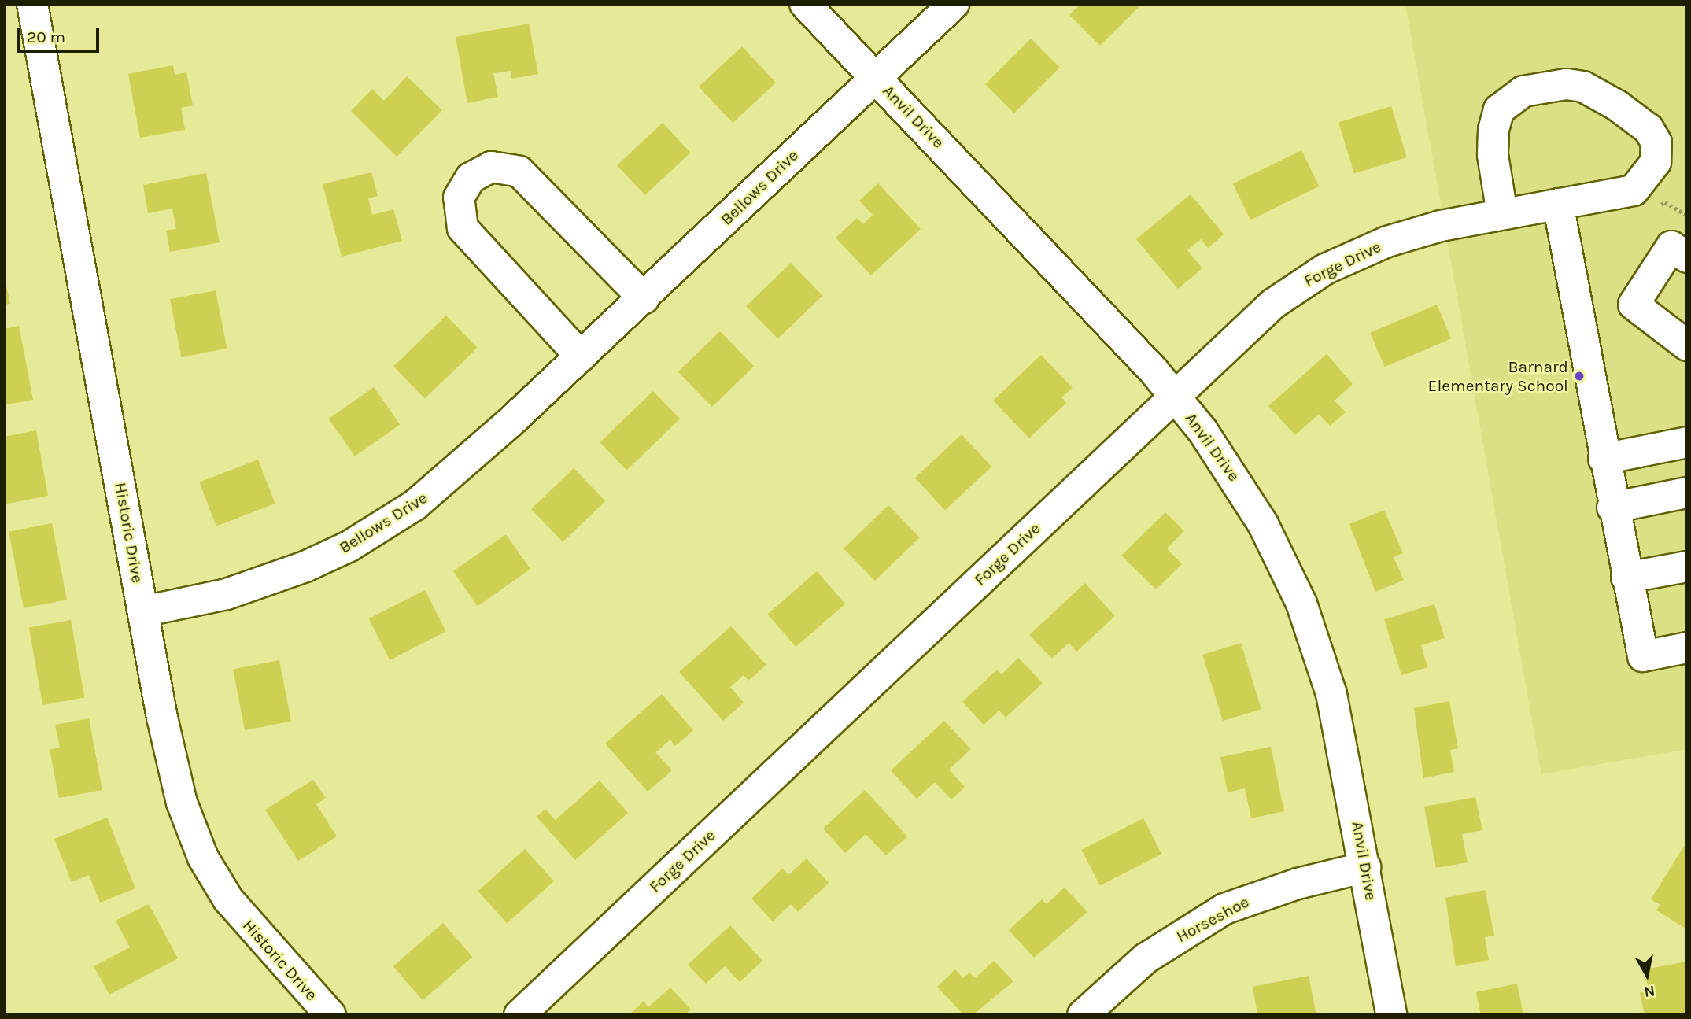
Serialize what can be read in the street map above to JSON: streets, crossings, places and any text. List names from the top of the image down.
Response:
{
  "streets": {
    "street": [
      "Anvil Drive",
      "Bellows Drive",
      "Forge Drive",
      "Historic Drive",
      "Horseshoe"
    ]
  },
  "crossings": [
    ["Anvil Drive", "Bellows Drive"],
    ["Anvil Drive", "Forge Drive"],
    ["Anvil Drive", "Horseshoe"],
    ["Bellows Drive", "Historic Drive"]
  ],
  "places": ["Barnard Elementary School"],
  "scale_bar": "20 m",
  "north": "bottom"
}
